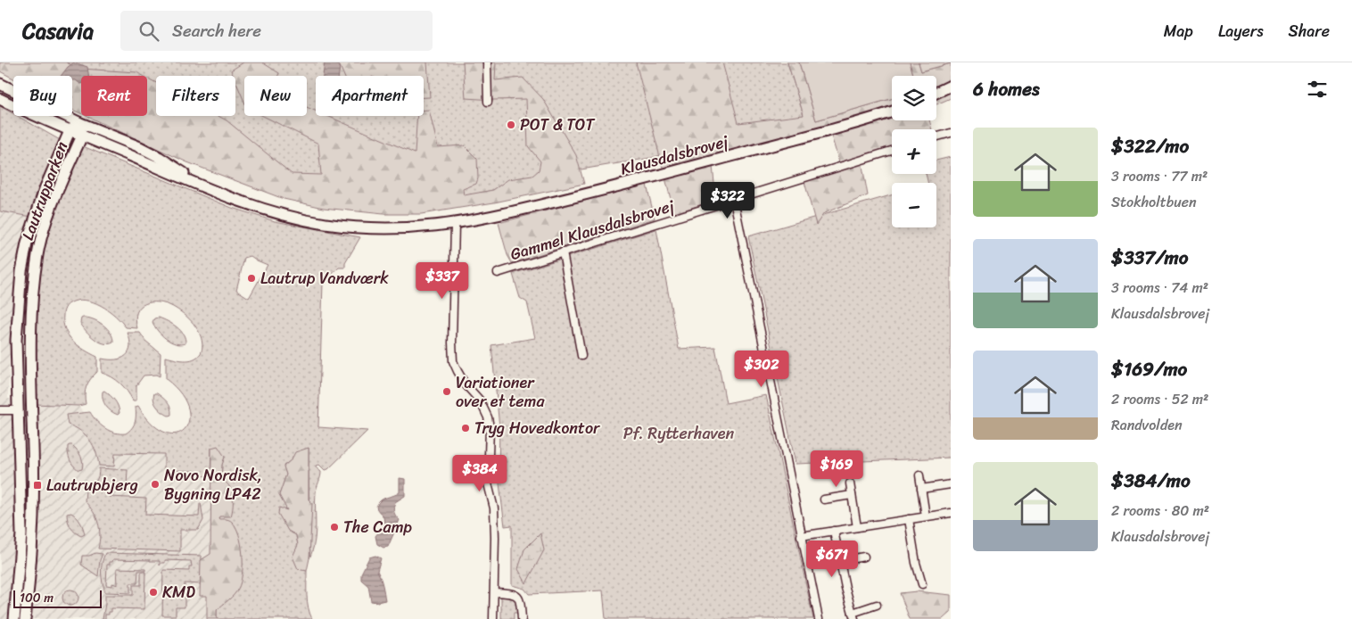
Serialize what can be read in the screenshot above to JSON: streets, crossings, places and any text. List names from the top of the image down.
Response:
{
  "streets": {
    "street": ["Klausdalsbrovej", "Lautrupparken", "Gammel Klausdalsbrovej"]
  },
  "crossings": [
    ["Klausdalsbrovej", "Lautrupparken"]
  ],
  "parks": ["Pf. Rytterhaven"],
  "places": {
    "other": [
      "POT & TOT",
      "Lautrup Vandværk",
      "Variationer over et tema",
      "Tryg Hovedkontor",
      "Novo Nordisk, Bygning LP42",
      "The Camp",
      "KMD"
    ],
    "transit": ["Lautrupbjerg"]
  },
  "scale_bar": "100 m",
  "page": {
    "header": "Casavia",
    "search": "Search here",
    "nav": ["Map", "Layers", "Share"],
    "heading": "6 homes",
    "map_buttons": ["+", "−"],
    "chip": [
      "Buy",
      "Rent",
      "Filters",
      "New",
      "Apartment"
    ],
    "list": [
      {
        "name": "$322/mo",
        "note": "3 rooms · 77 m² · Stokholtbuen"
      },
      {
        "name": "$337/mo",
        "note": "3 rooms · 74 m² · Klausdalsbrovej"
      },
      {
        "name": "$169/mo",
        "note": "2 rooms · 52 m² · Randvolden"
      },
      {
        "name": "$384/mo",
        "note": "2 rooms · 80 m² · Klausdalsbrovej"
      }
    ],
    "price": [
      "$322",
      "$337",
      "$302",
      "$169",
      "$384",
      "$671"
    ],
    "scale": "100 m"
  }
}
